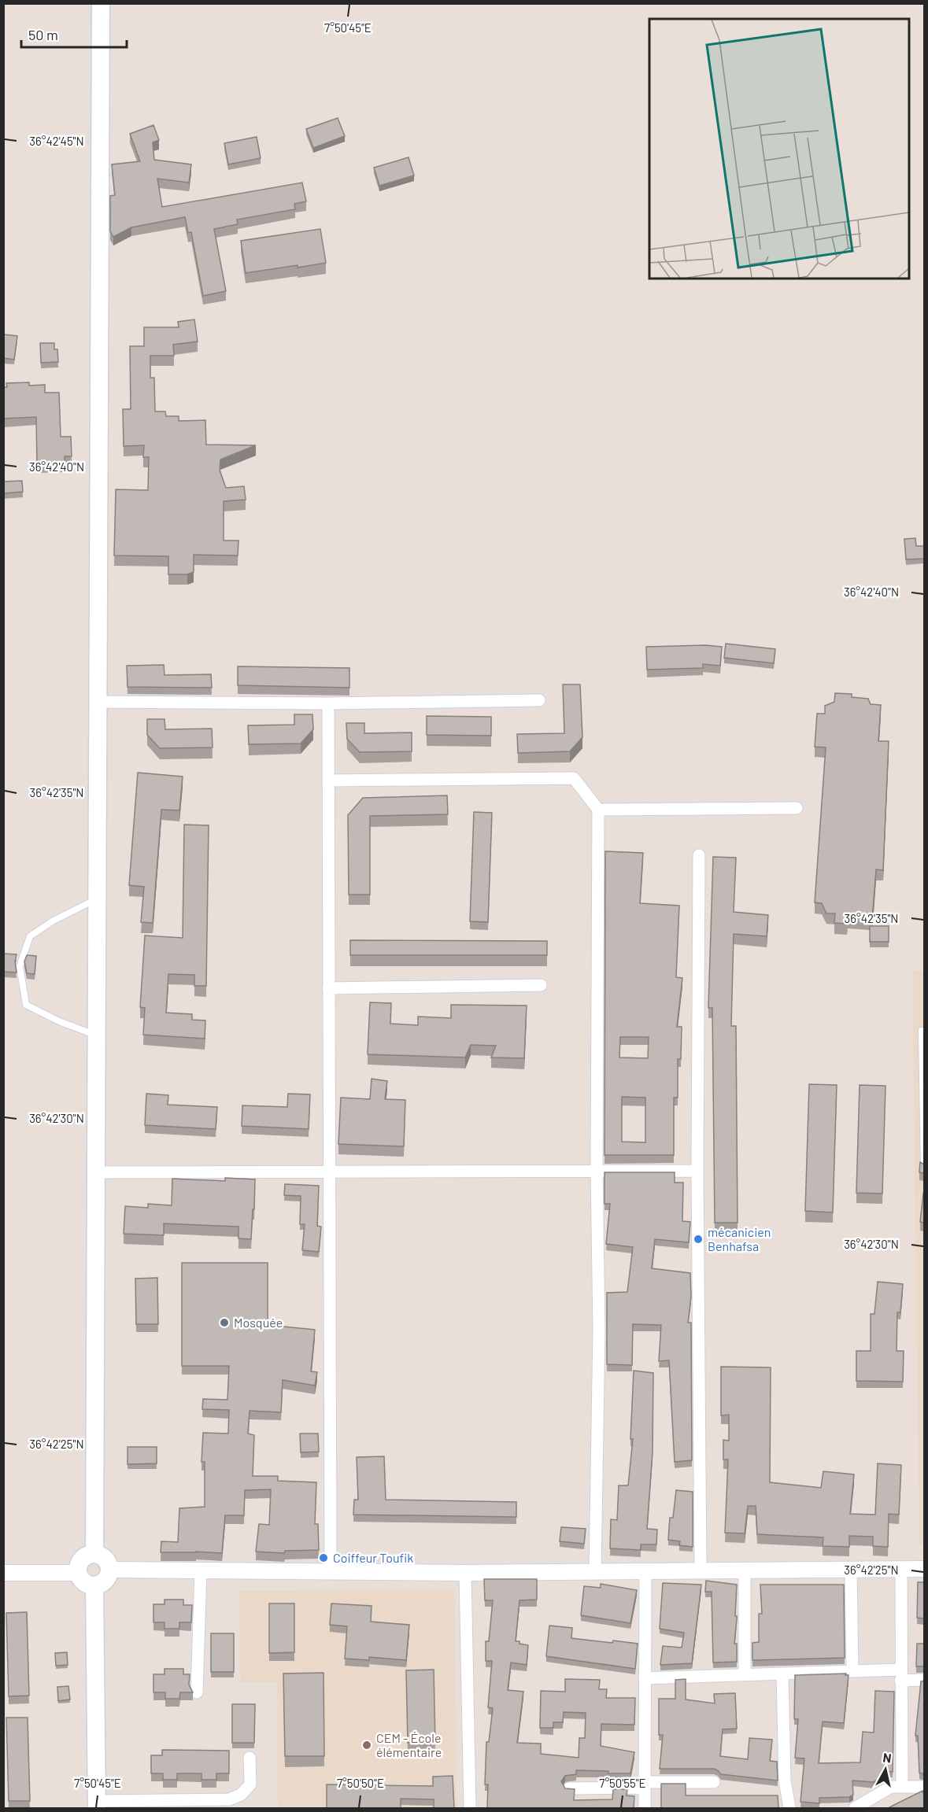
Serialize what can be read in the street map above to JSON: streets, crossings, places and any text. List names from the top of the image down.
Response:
{
  "places": [
    "mécanicien Benhafsa",
    "Mosquée",
    "Coiffeur Toufik",
    "CEM - École élémentaire"
  ],
  "scale_bar": "50 m",
  "north": "top",
  "coordinates": [
    "7°50'45\"E",
    "36°42'45\"N",
    "36°42'40\"N",
    "36°42'35\"N",
    "36°42'30\"N",
    "36°42'25\"N",
    "7°50'50\"E",
    "7°50'55\"E"
  ]
}
